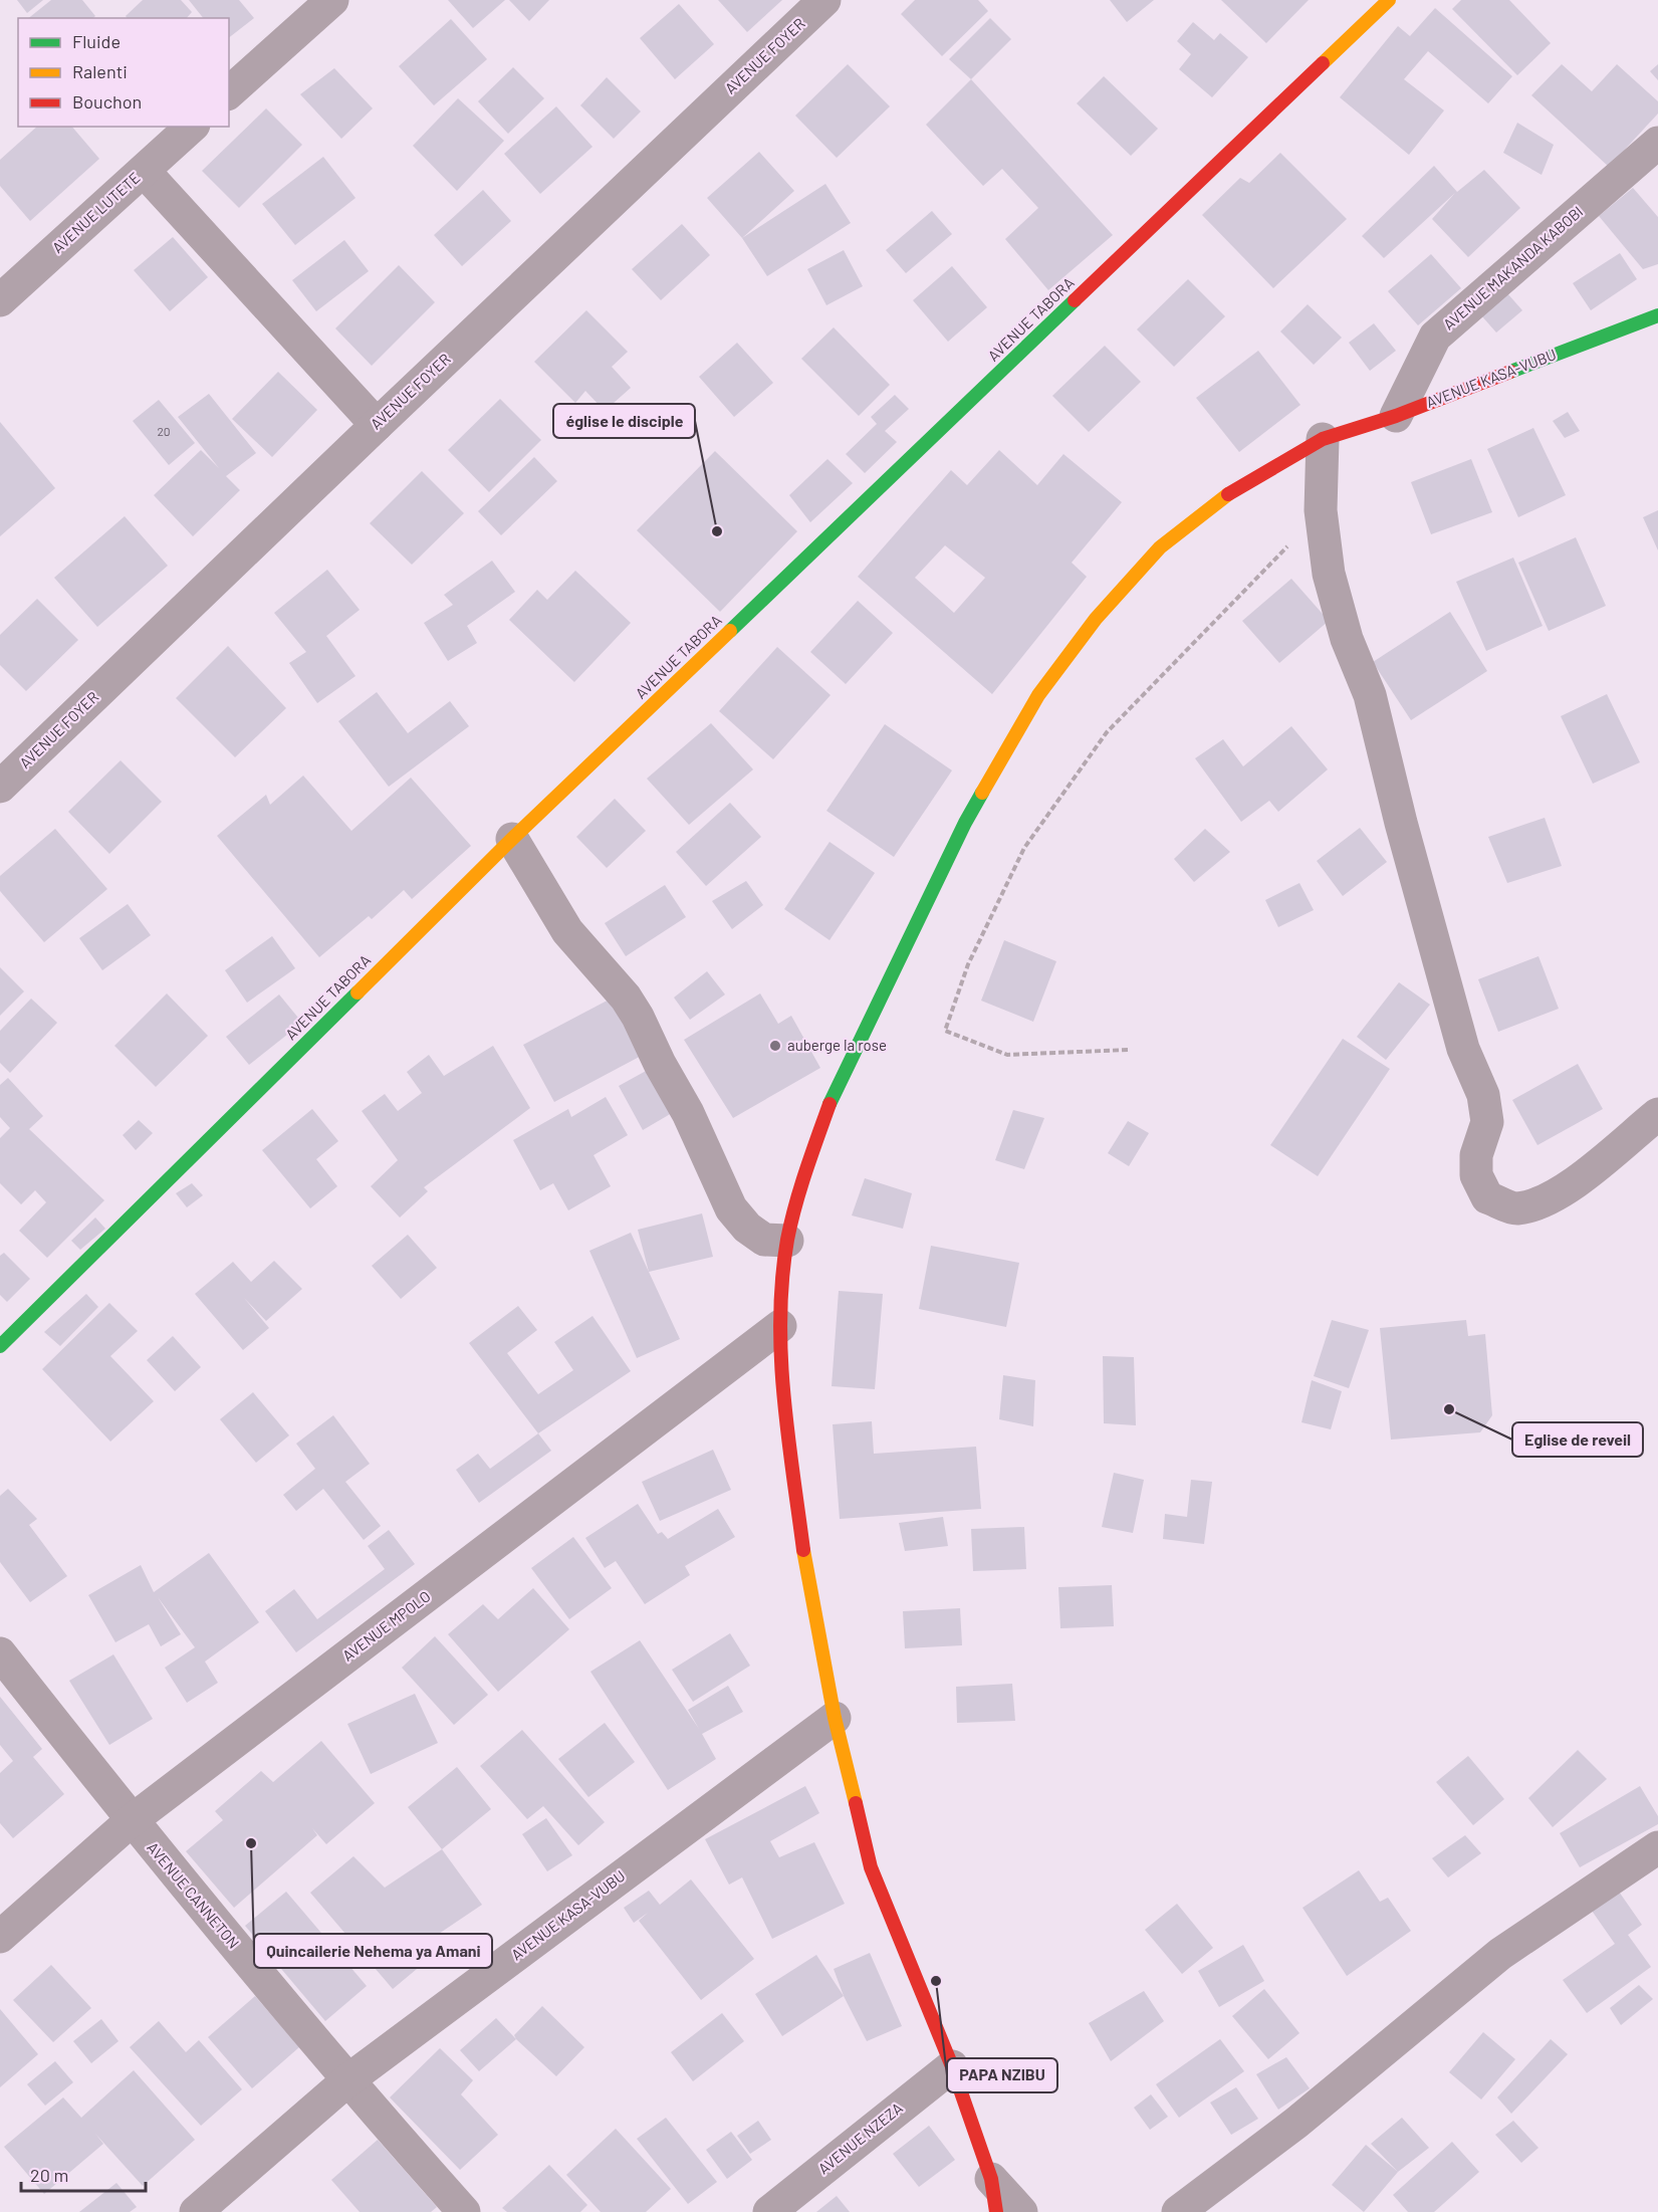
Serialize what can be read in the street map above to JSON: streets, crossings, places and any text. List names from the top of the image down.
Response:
{
  "streets": {
    "main road": ["AVENUE TABORA", "AVENUE KASA-VUBU"],
    "street": [
      "AVENUE FOYER",
      "AVENUE LUTETE",
      "AVENUE MAKANDA KABOBI",
      "AVENUE MPOLO",
      "AVENUE CANNETON",
      "AVENUE NZEZA"
    ]
  },
  "crossings": [
    ["AVENUE MAKANDA KABOBI", "AVENUE KASA-VUBU"],
    ["AVENUE KASA-VUBU", "AVENUE MPOLO"],
    ["AVENUE KASA-VUBU", "AVENUE CANNETON"],
    ["AVENUE KASA-VUBU", "AVENUE NZEZA"],
    ["AVENUE MPOLO", "AVENUE CANNETON"]
  ],
  "places": [
    "église le disciple",
    "auberge la rose",
    "Eglise de reveil",
    "Quincailerie Nehema ya Amani",
    "PAPA NZIBU"
  ],
  "house_numbers": ["20"],
  "legend": ["Fluide", "Ralenti", "Bouchon"],
  "scale_bar": "20 m"
}
